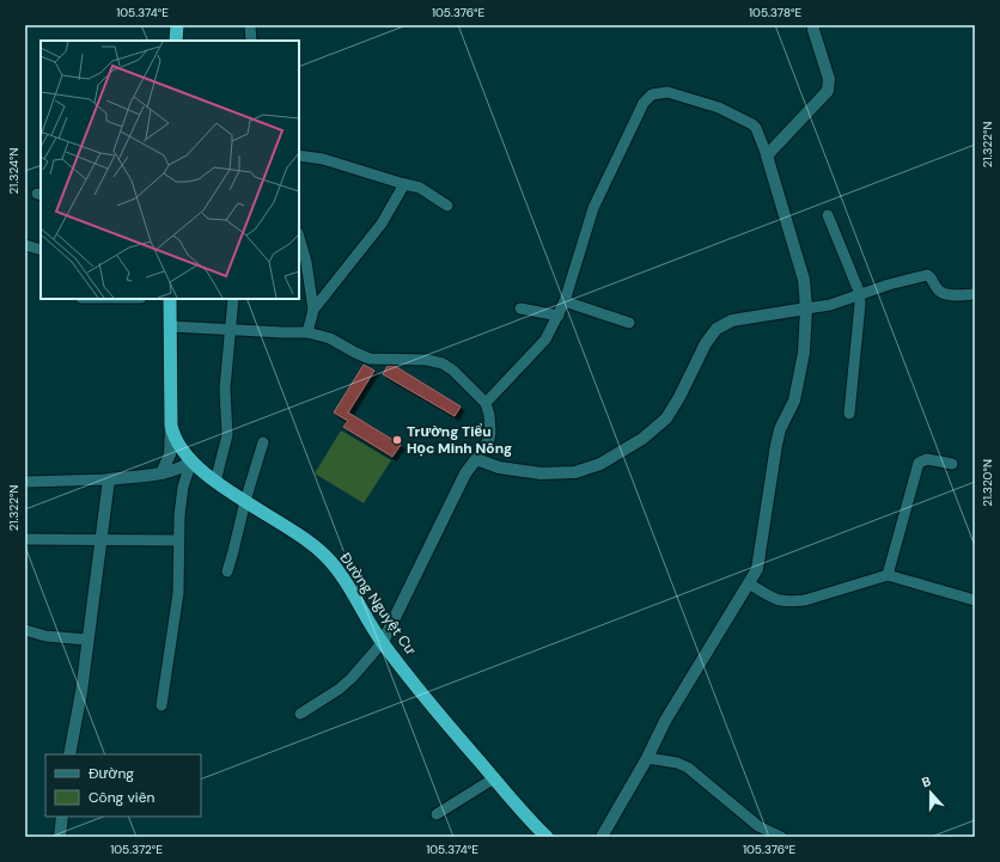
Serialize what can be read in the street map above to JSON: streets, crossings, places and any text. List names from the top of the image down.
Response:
{
  "streets": {
    "highway": ["Đường Nguyệt Cư"]
  },
  "places": ["Trường Tiểu Học Minh Nông"],
  "legend": ["Đường", "Công viên"],
  "north": "top",
  "coordinates": [
    "105.374°E",
    "105.376°E",
    "105.378°E",
    "21.322°N",
    "21.324°N",
    "21.320°N",
    "105.372°E"
  ]
}
